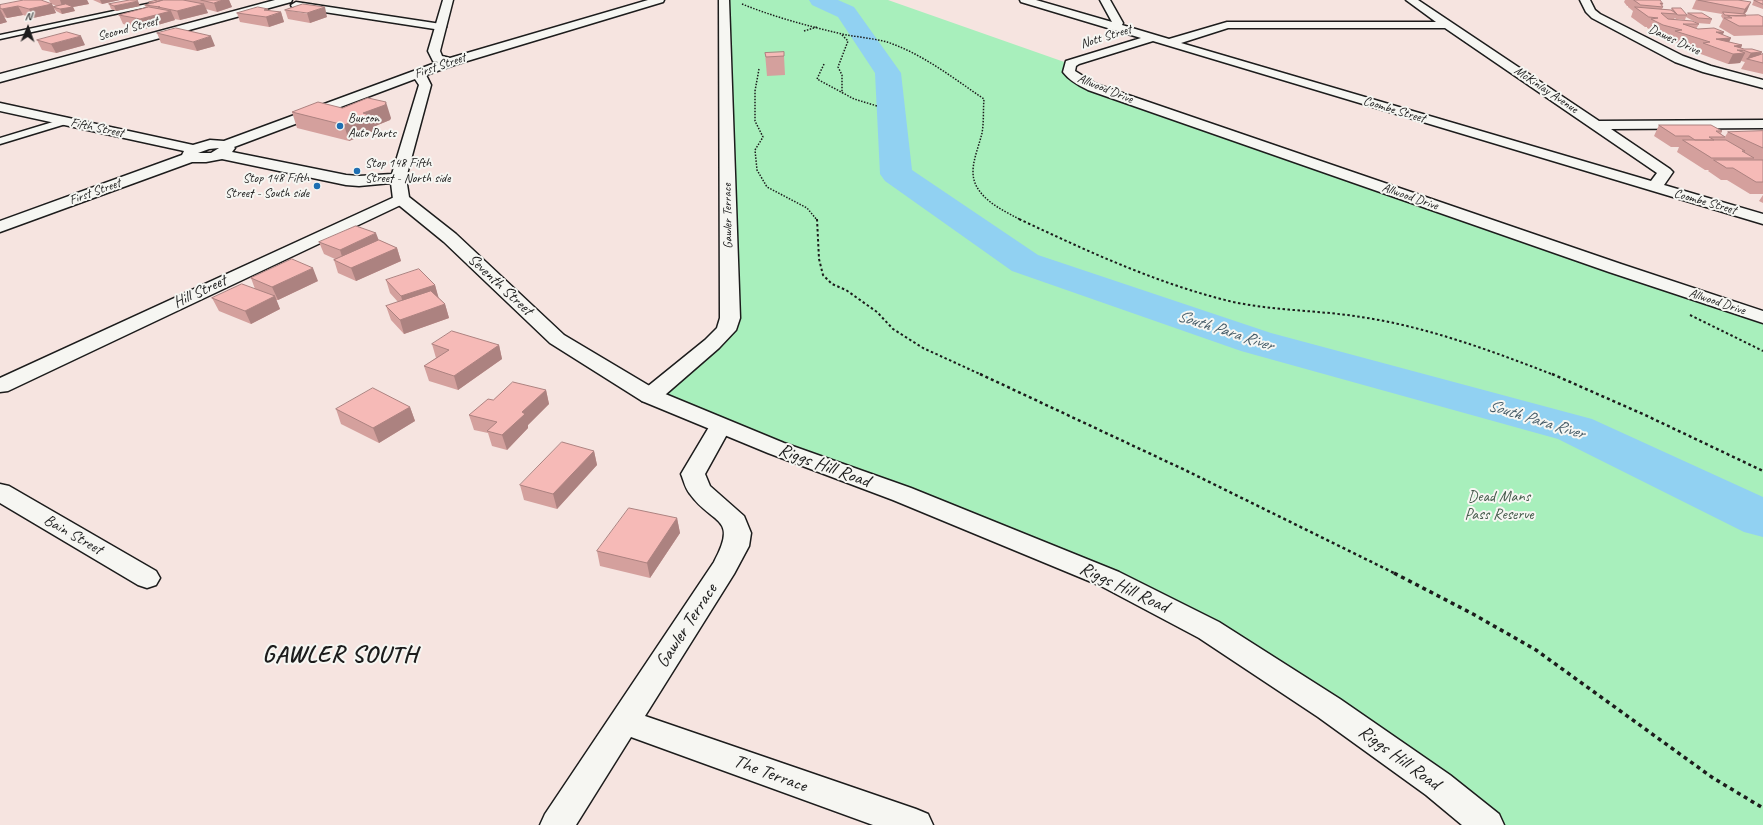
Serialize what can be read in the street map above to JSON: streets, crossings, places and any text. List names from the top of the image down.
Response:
{
  "streets": {
    "street": [
      "Second Street",
      "Nott Street",
      "Dawes Drive",
      "First Street",
      "Allwood Drive",
      "McKinlay Avenue",
      "Coombe Street",
      "Fifth Street",
      "Gawler Terrace",
      "Seventh Street",
      "Hill Street",
      "Riggs Hill Road",
      "Bain Street",
      "The Terrace"
    ]
  },
  "crossings": [
    ["Nott Street", "Allwood Drive"],
    ["Nott Street", "Coombe Street"],
    ["First Street", "Fifth Street"],
    ["McKinlay Avenue", "Coombe Street"],
    ["Gawler Terrace", "Seventh Street"],
    ["Gawler Terrace", "Riggs Hill Road"],
    ["Gawler Terrace", "The Terrace"],
    ["Seventh Street", "Hill Street"],
    ["Seventh Street", "Riggs Hill Road"]
  ],
  "districts": ["GAWLER SOUTH"],
  "water": ["South Para River"],
  "parks": ["Dead Mans Pass Reserve"],
  "places": ["Burson Auto Parts", "Stop 148 Fifth Street - North side", "Stop 148 Fifth Street - South side"],
  "north": "top"
}
